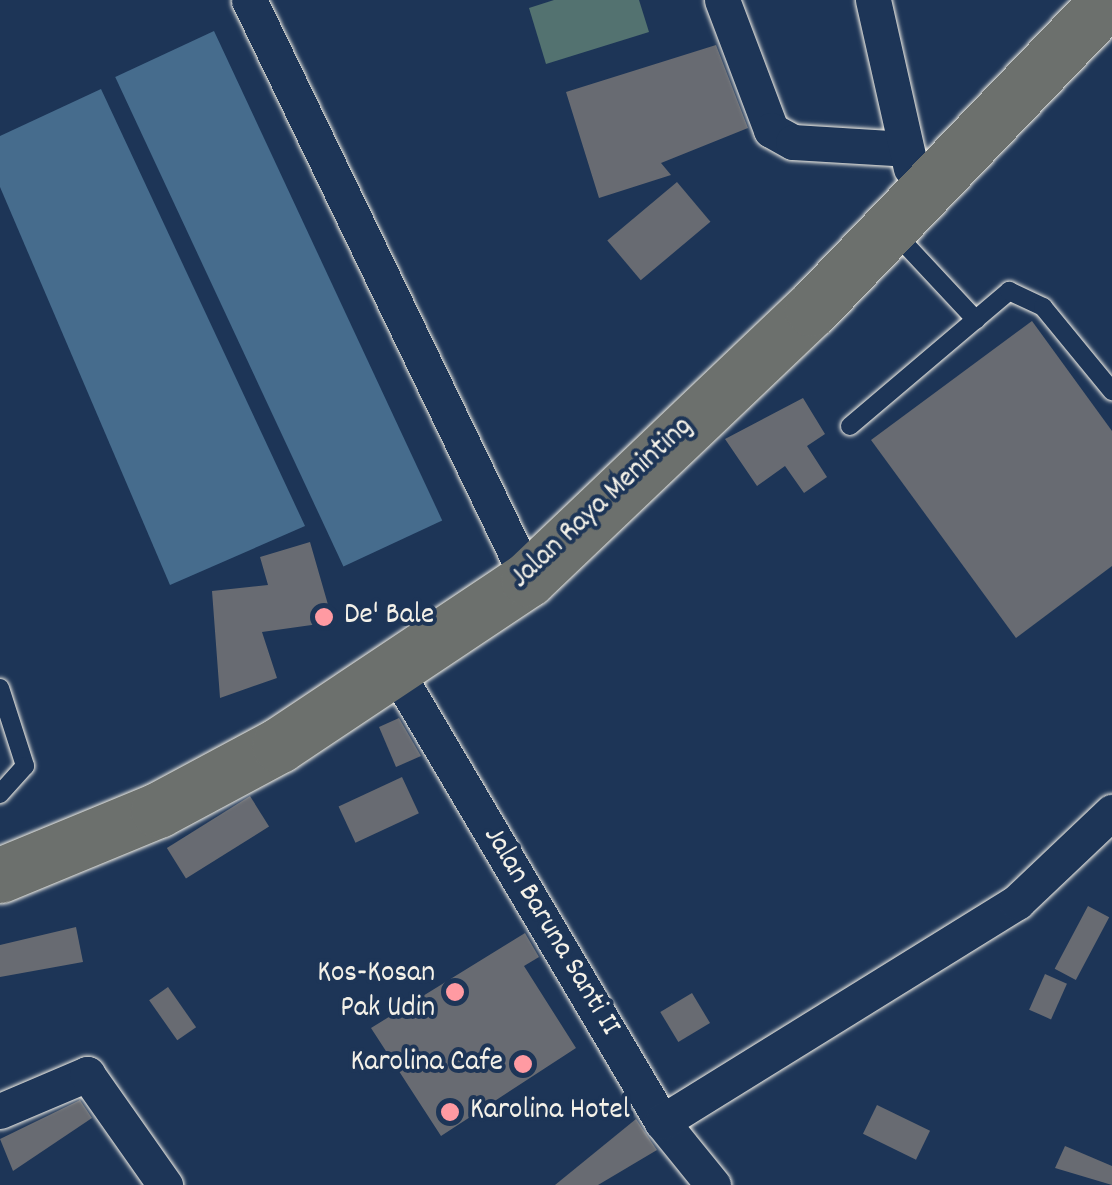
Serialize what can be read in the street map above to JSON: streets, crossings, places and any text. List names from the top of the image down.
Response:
{
  "streets": {
    "highway": ["Jalan Raya Meninting"],
    "street": ["Jalan Baruna Santi II"]
  },
  "crossings": [
    ["Jalan Raya Meninting", "Jalan Baruna Santi II"]
  ],
  "places": [
    "De' Bale",
    "Kos-Kosan Pak Udin",
    "Karolina Cafe",
    "Karolina Hotel"
  ]
}
